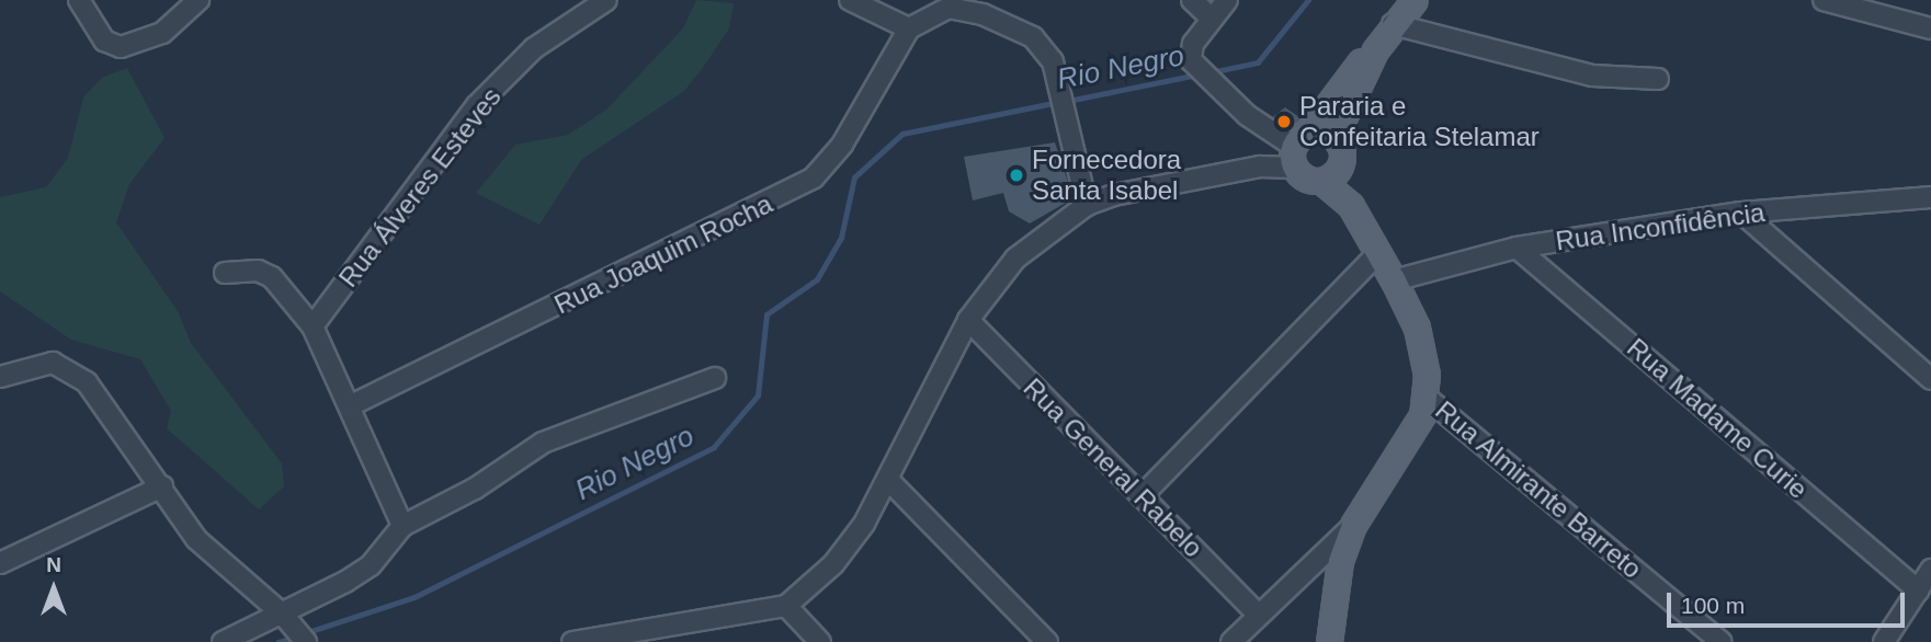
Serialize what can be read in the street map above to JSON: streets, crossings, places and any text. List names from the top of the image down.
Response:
{
  "streets": {
    "street": [
      "Rua Álveres Esteves",
      "Rua Inconfidência",
      "Rua Joaquim Rocha",
      "Rua Madame Curie",
      "Rua General Rabelo",
      "Rua Almirante Barreto"
    ]
  },
  "crossings": [
    ["Rua Inconfidência", "Rua Madame Curie"]
  ],
  "water": ["Rio Negro"],
  "places": ["Pararia e Confeitaria Stelamar", "Fornecedora Santa Isabel"],
  "scale_bar": "100 m",
  "north": "top"
}
